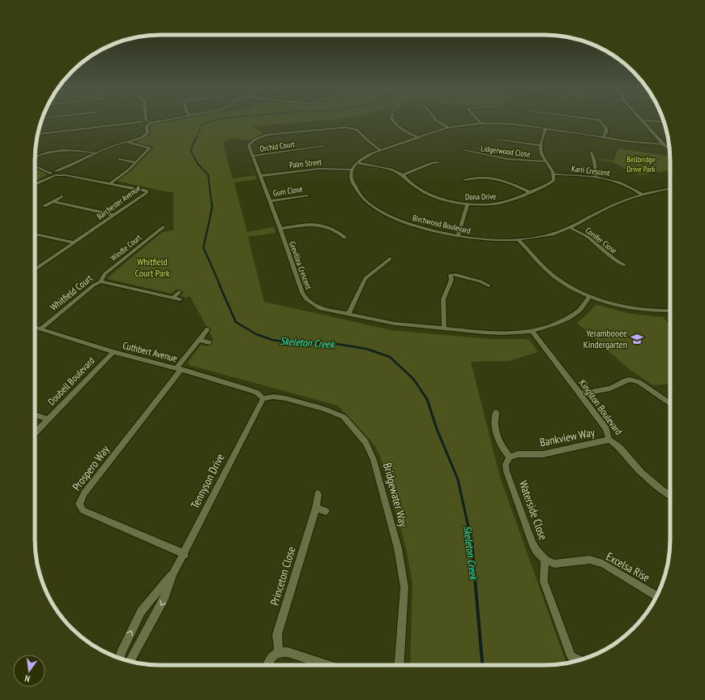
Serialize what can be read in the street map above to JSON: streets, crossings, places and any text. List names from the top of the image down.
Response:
{
  "streets": {
    "street": [
      "Orchid Court",
      "Lidgerwood Close",
      "Palm Street",
      "Karri Crescent",
      "Gum Close",
      "Dona Drive",
      "Barchester Avenue",
      "Birchwood Boulevard",
      "Conifer Close",
      "Windle Court",
      "Grevillea Crescent",
      "Whitfield Court",
      "Cuthbert Avenue",
      "Doubell Boulevard",
      "Kingston Boulevard",
      "Bankview Way",
      "Prospero Way",
      "Tennyson Drive",
      "Bridgewater Way",
      "Waterside Close",
      "Excelsa Rise",
      "Princeton Close"
    ]
  },
  "crossings": [
    ["Orchid Court", "Grevillea Crescent"],
    ["Palm Street", "Birchwood Boulevard"],
    ["Palm Street", "Grevillea Crescent"],
    ["Karri Crescent", "Dona Drive"],
    ["Karri Crescent", "Birchwood Boulevard"],
    ["Gum Close", "Grevillea Crescent"],
    ["Birchwood Boulevard", "Conifer Close"],
    ["Windle Court", "Whitfield Court"],
    ["Grevillea Crescent", "Kingston Boulevard"],
    ["Whitfield Court", "Cuthbert Avenue"],
    ["Cuthbert Avenue", "Doubell Boulevard"],
    ["Cuthbert Avenue", "Prospero Way"],
    ["Cuthbert Avenue", "Tennyson Drive"],
    ["Cuthbert Avenue", "Bridgewater Way"],
    ["Kingston Boulevard", "Bankview Way"],
    ["Bankview Way", "Waterside Close"],
    ["Prospero Way", "Tennyson Drive"],
    ["Tennyson Drive", "Bridgewater Way"],
    ["Waterside Close", "Excelsa Rise"]
  ],
  "water": ["Skeleton Creek"],
  "parks": ["Bellbridge Drive Park", "Whitfield Court Park"],
  "places": {
    "school or university": ["Yerambooee Kindergarten"]
  },
  "north": "bottom"
}
